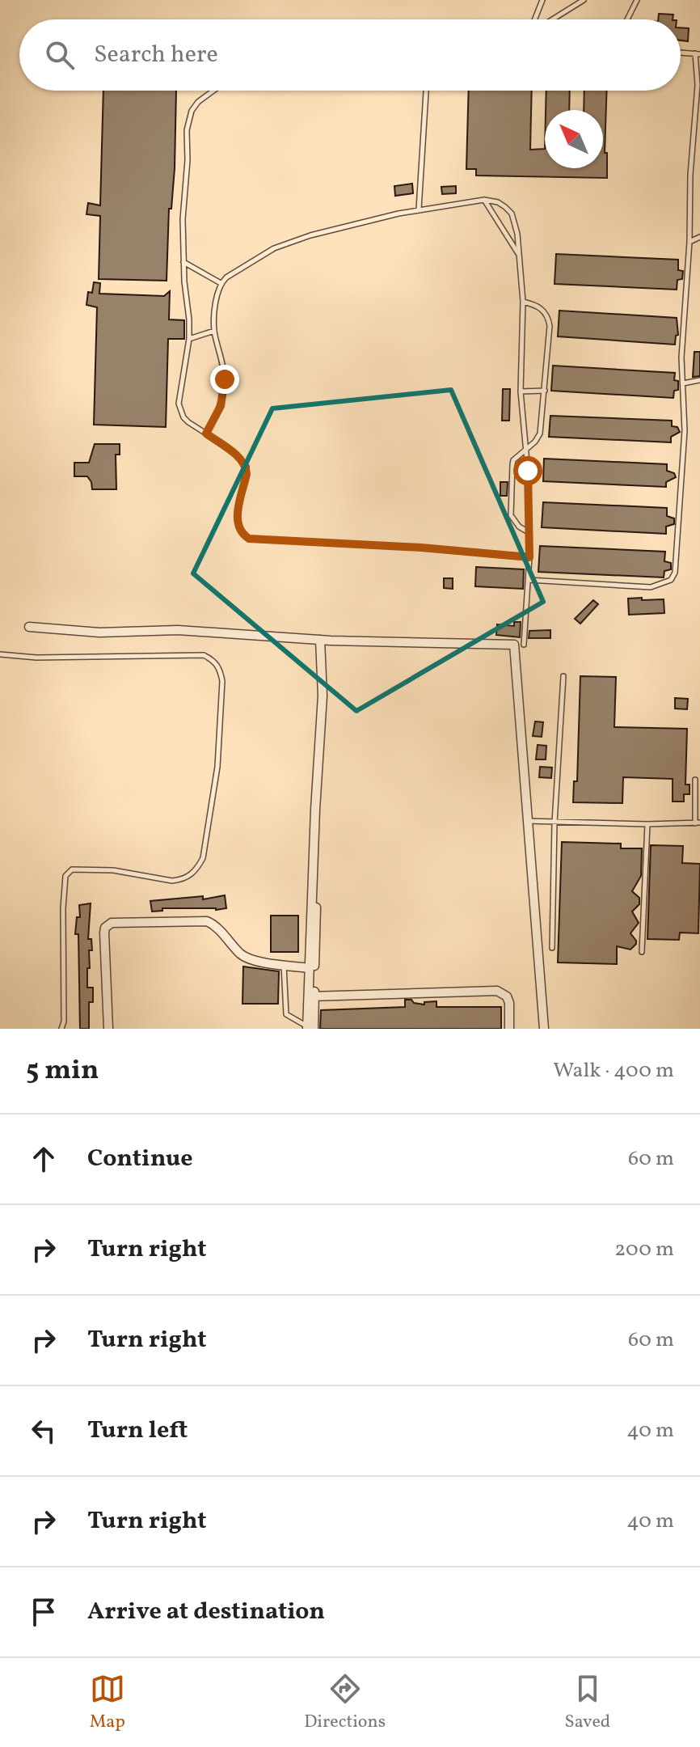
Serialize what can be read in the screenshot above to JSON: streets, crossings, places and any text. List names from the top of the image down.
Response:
{
  "north": "top left",
  "page": {
    "search": "Search here",
    "heading": ["5 min", "Walk · 400 m"],
    "list": [
      ["Continue", "60 m"],
      ["Turn right", "200 m"],
      ["Turn right", "60 m"],
      ["Turn left", "40 m"],
      ["Turn right", "40 m"],
      "Arrive at destination"
    ],
    "nav": ["Map", "Directions", "Saved"]
  }
}
